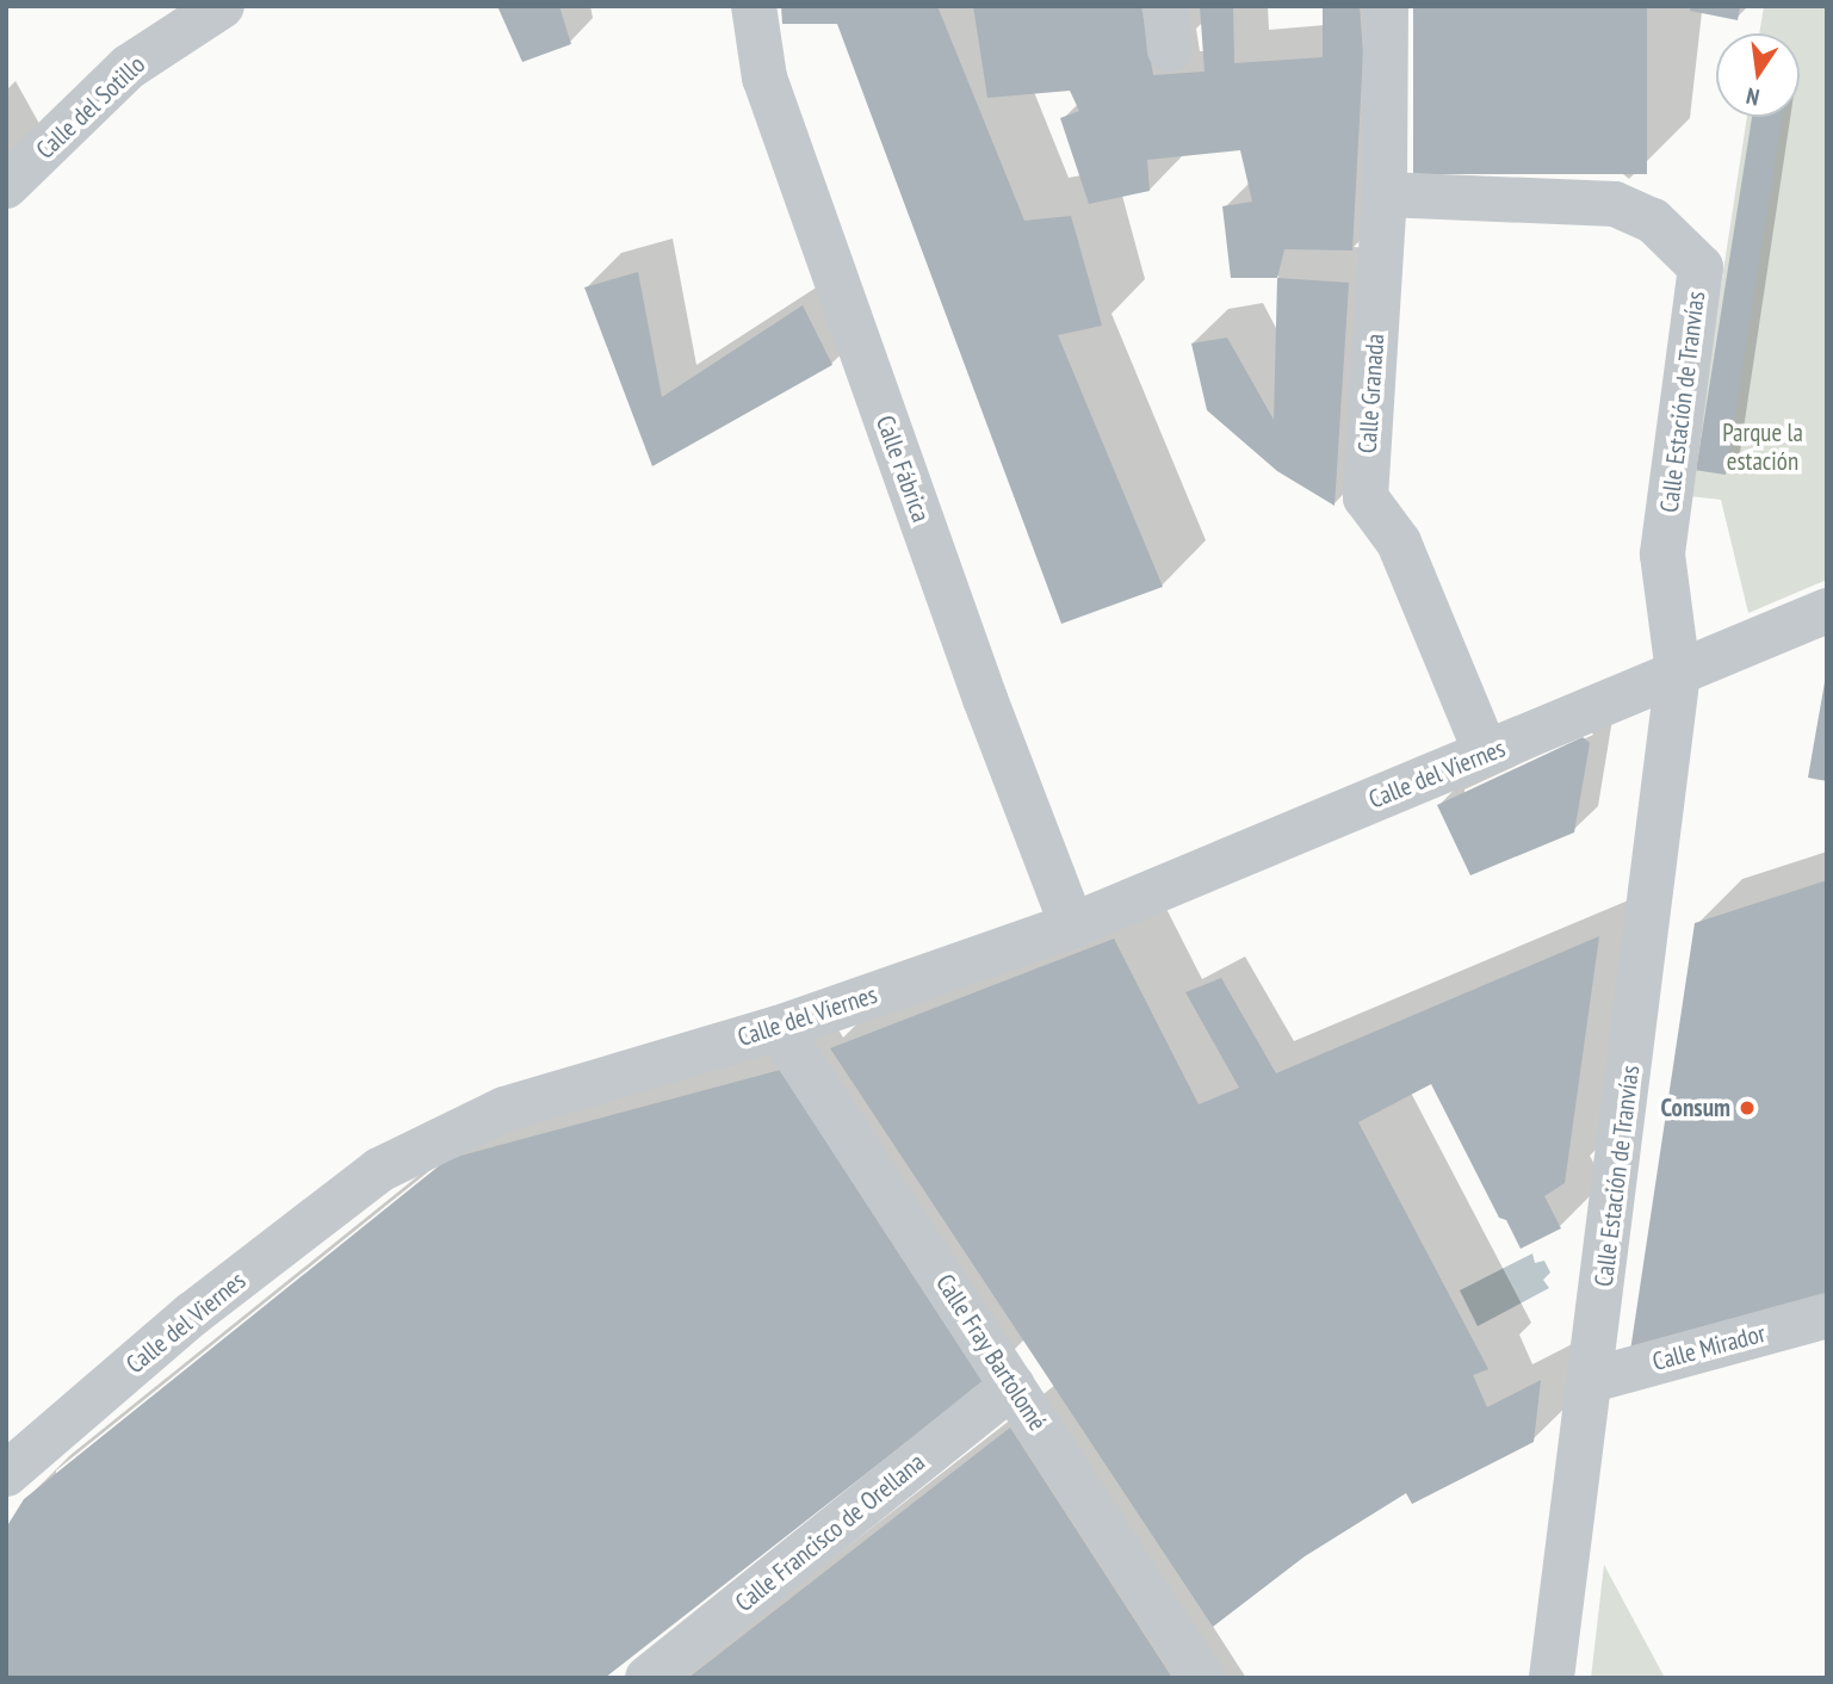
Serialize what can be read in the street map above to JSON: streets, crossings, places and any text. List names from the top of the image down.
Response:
{
  "streets": {
    "street": [
      "Calle del Sotillo",
      "Calle Granada",
      "Calle Estación de Tranvías",
      "Calle Fábrica",
      "Calle del Viernes",
      "Calle Mirador",
      "Calle Fray Bartolomé",
      "Calle Francisco de Orellana"
    ]
  },
  "crossings": [
    ["Calle Granada", "Calle Estación de Tranvías"],
    ["Calle Granada", "Calle del Viernes"],
    ["Calle Estación de Tranvías", "Calle del Viernes"],
    ["Calle Estación de Tranvías", "Calle Mirador"],
    ["Calle Fábrica", "Calle del Viernes"],
    ["Calle del Viernes", "Calle Fray Bartolomé"],
    ["Calle Fray Bartolomé", "Calle Francisco de Orellana"]
  ],
  "parks": ["Parque la estación"],
  "places": ["Consum"],
  "north": "bottom"
}
